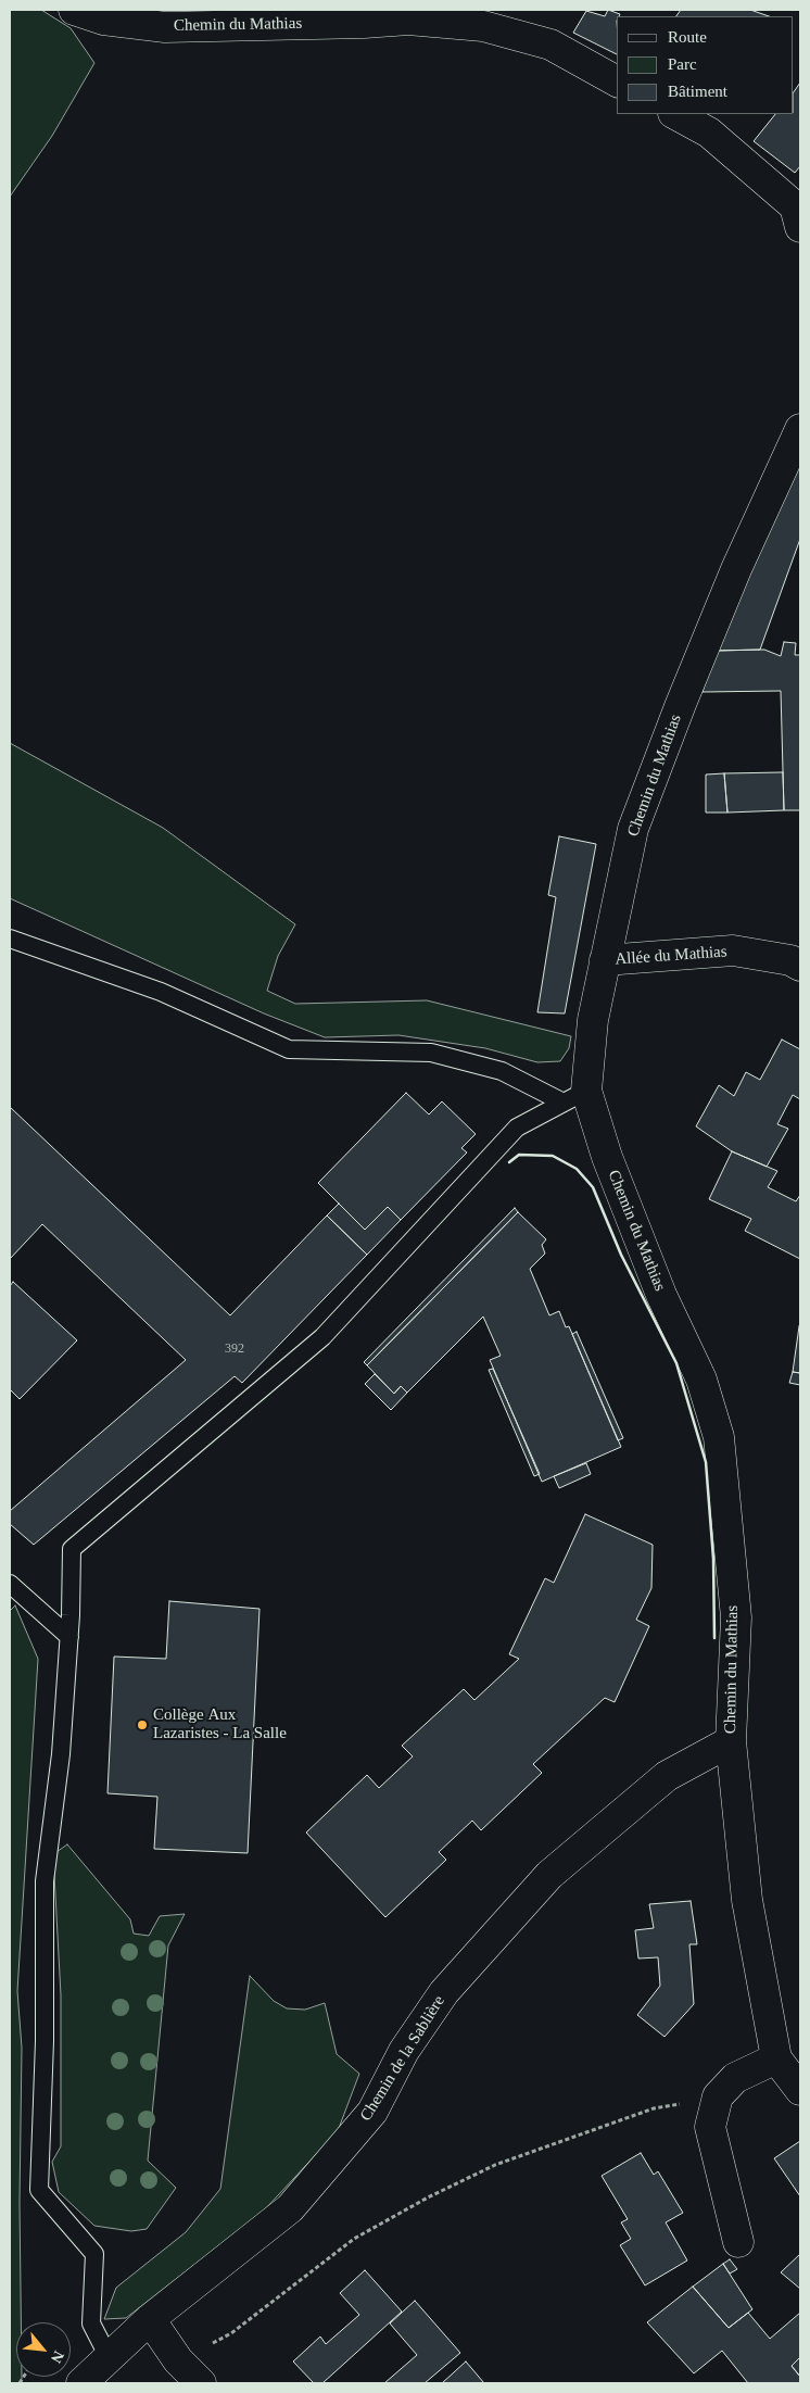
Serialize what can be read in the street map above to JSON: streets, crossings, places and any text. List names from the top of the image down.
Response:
{
  "streets": {
    "street": ["Chemin du Mathias", "Allée du Mathias", "Chemin de la Sablière"]
  },
  "crossings": [
    ["Chemin du Mathias", "Allée du Mathias"],
    ["Chemin du Mathias", "Chemin de la Sablière"]
  ],
  "places": ["Collège Aux Lazaristes - La Salle"],
  "house_numbers": ["392"],
  "legend": ["Route", "Parc", "Bâtiment"],
  "north": "bottom right"
}
